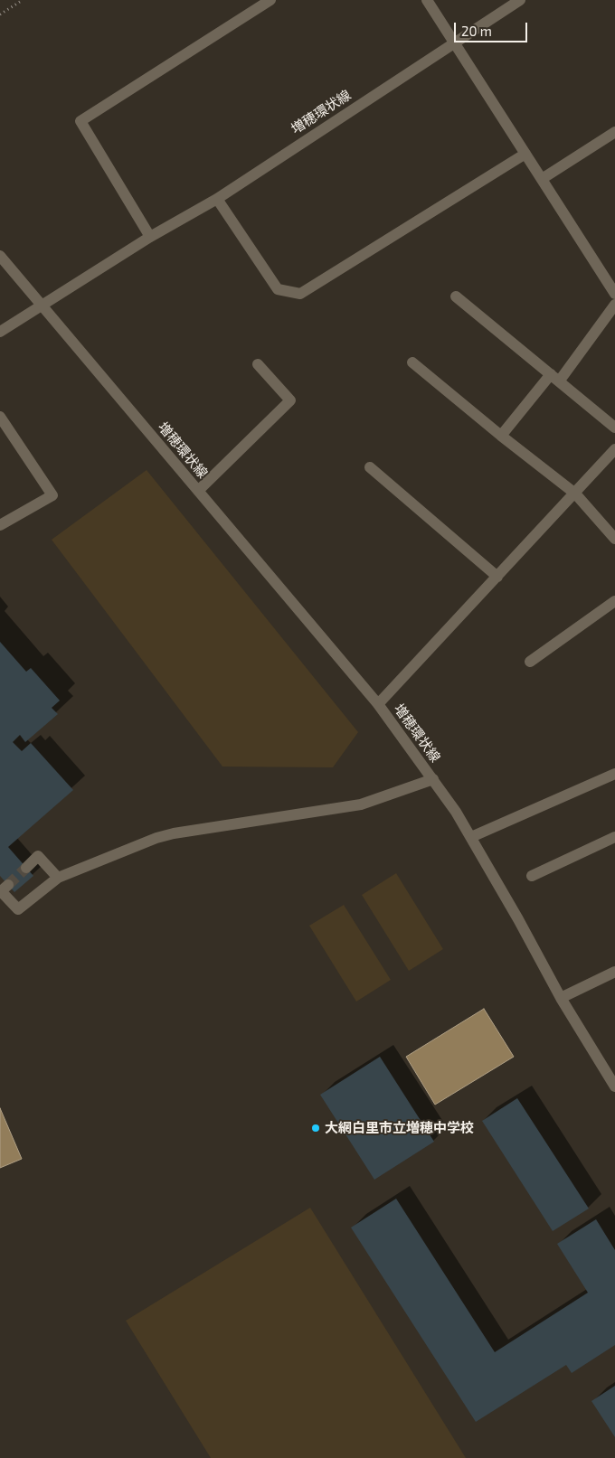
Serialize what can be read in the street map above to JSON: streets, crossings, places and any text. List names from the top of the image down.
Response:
{
  "streets": {
    "street": ["増穂環状線"]
  },
  "places": ["大網白里市立増穂中学校"],
  "scale_bar": "20 m"
}
